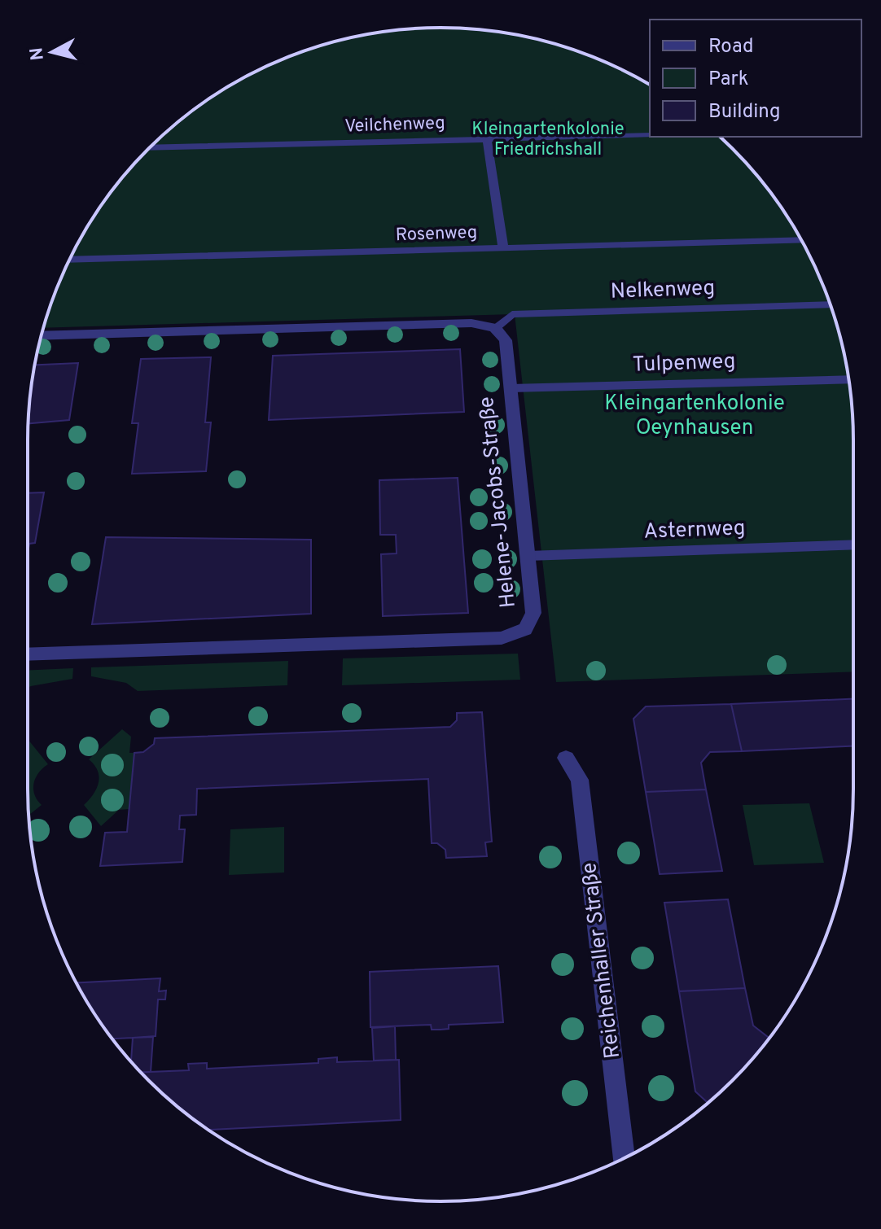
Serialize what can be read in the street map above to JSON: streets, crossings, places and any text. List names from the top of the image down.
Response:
{
  "streets": {
    "street": ["Helene-Jacobs-Straße", "Reichenhaller Straße"],
    "lane": [
      "Veilchenweg",
      "Rosenweg",
      "Nelkenweg",
      "Tulpenweg",
      "Asternweg"
    ]
  },
  "crossings": [
    ["Nelkenweg", "Helene-Jacobs-Straße"],
    ["Tulpenweg", "Helene-Jacobs-Straße"],
    ["Helene-Jacobs-Straße", "Asternweg"]
  ],
  "parks": ["Kleingartenkolonie Friedrichshall", "Kleingartenkolonie Oeynhausen"],
  "legend": ["Road", "Park", "Building"],
  "north": "left"
}
